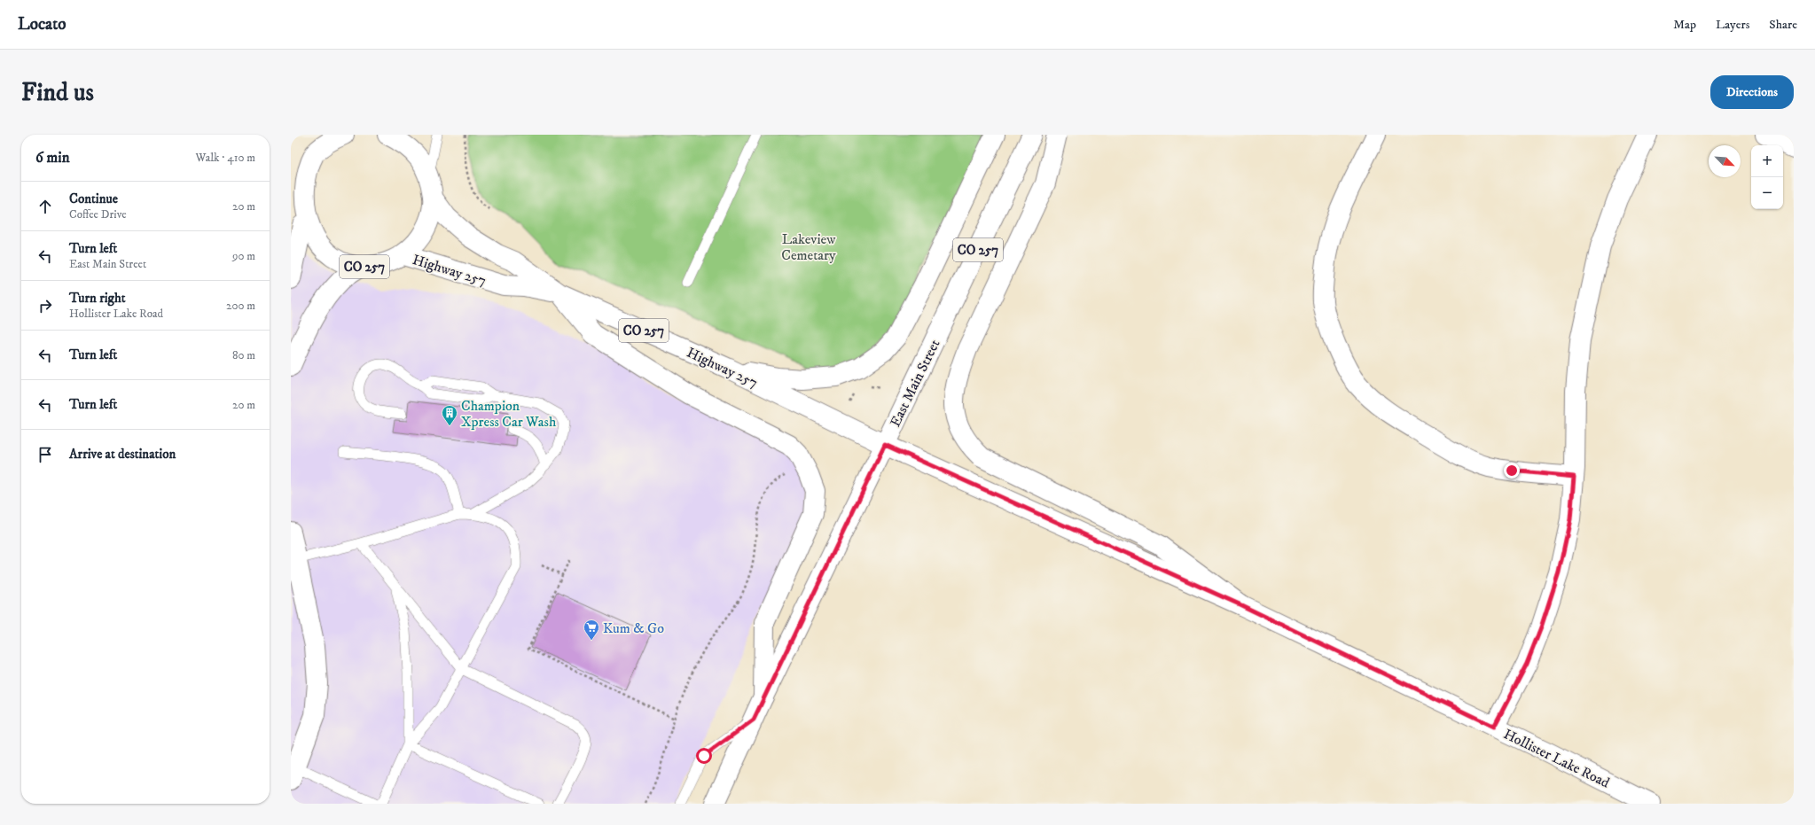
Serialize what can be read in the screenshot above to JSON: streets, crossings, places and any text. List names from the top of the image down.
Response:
{
  "streets": {
    "main road": [
      "CO 257",
      "Highway 257",
      "East Main Street",
      "Hollister Lake Road"
    ]
  },
  "crossings": [
    ["Highway 257", "East Main Street"],
    ["Highway 257", "Hollister Lake Road"],
    ["East Main Street", "Hollister Lake Road"]
  ],
  "parks": ["Lakeview Cemetary"],
  "places": {
    "building": ["Champion Xpress Car Wash"],
    "supermarket": ["Kum & Go"]
  },
  "north": "bottom right",
  "page": {
    "header": "Locato",
    "nav": ["Map", "Layers", "Share"],
    "buttons": "Directions",
    "title": "Find us",
    "heading": ["6 min", "Walk · 410 m"],
    "map_buttons": ["+", "−"],
    "list": [
      ["Continue", "Coffee Drive", "20 m"],
      ["Turn left", "East Main Street", "90 m"],
      ["Turn right", "Hollister Lake Road", "200 m"],
      ["Turn left", "80 m"],
      ["Turn left", "20 m"],
      "Arrive at destination"
    ]
  }
}
